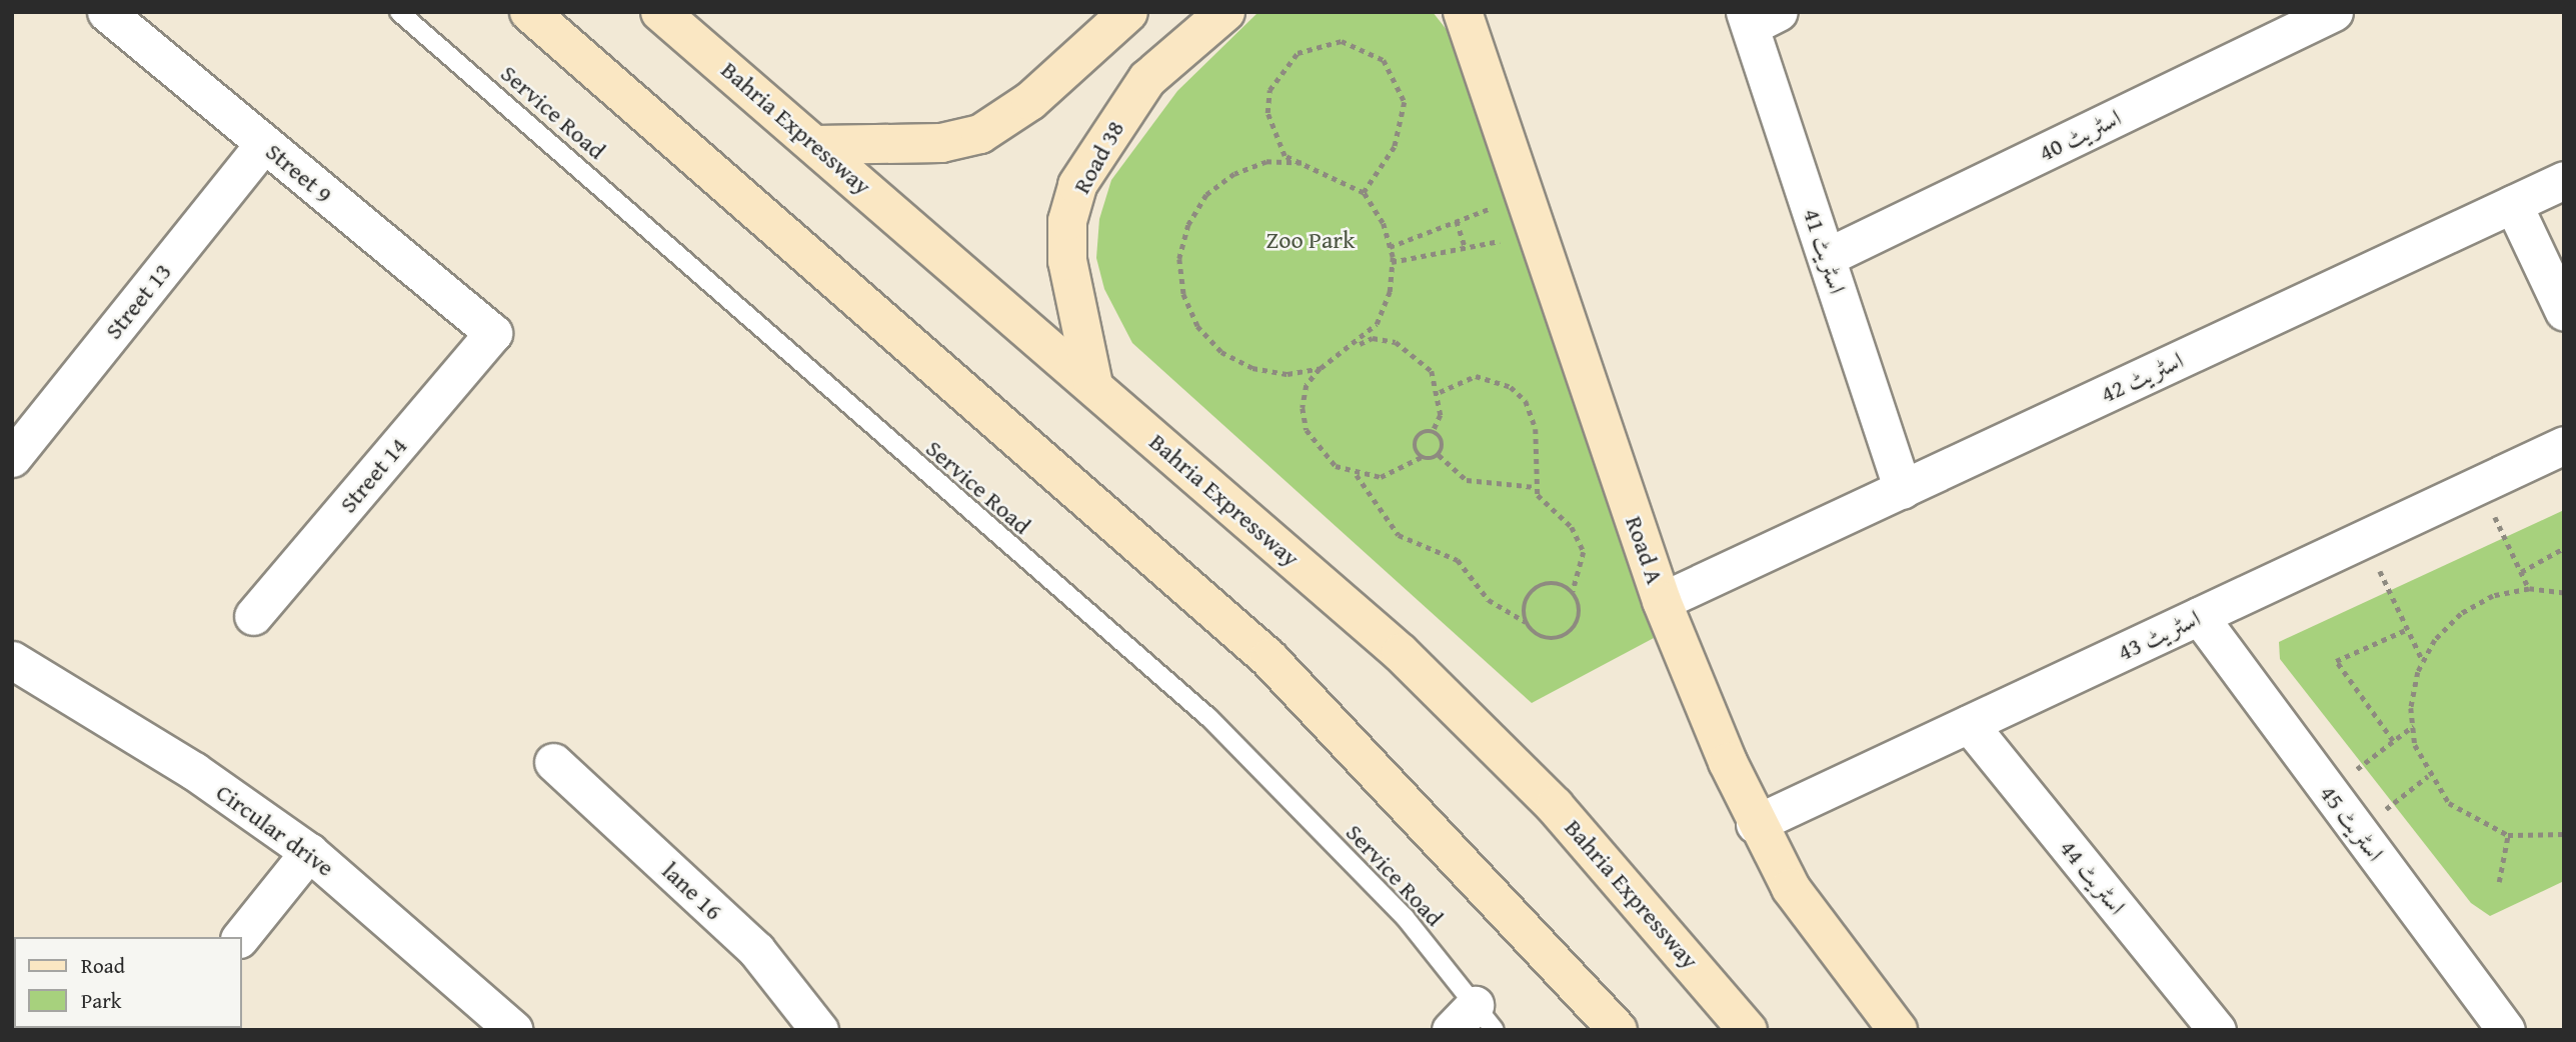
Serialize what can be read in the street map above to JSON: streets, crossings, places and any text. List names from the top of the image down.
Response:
{
  "streets": {
    "main road": ["Bahria Expressway", "Road 38", "Road A"],
    "street": [
      "اسٹریٹ 40",
      "Street 9",
      "اسٹریٹ 41",
      "Street 13",
      "اسٹریٹ 42",
      "Street 14",
      "اسٹریٹ 43",
      "اسٹریٹ 45",
      "Circular drive",
      "اسٹریٹ 44",
      "lane 16"
    ],
    "lane": ["Service Road"]
  },
  "crossings": [
    ["Bahria Expressway", "Road 38"],
    ["اسٹریٹ 40", "اسٹریٹ 41"],
    ["Street 9", "Street 13"],
    ["Street 9", "Street 14"],
    ["اسٹریٹ 41", "اسٹریٹ 42"],
    ["اسٹریٹ 42", "Road A"],
    ["Road A", "اسٹریٹ 43"],
    ["اسٹریٹ 43", "اسٹریٹ 45"],
    ["اسٹریٹ 43", "اسٹریٹ 44"]
  ],
  "parks": ["Zoo Park"],
  "legend": ["Road", "Park"]
}
